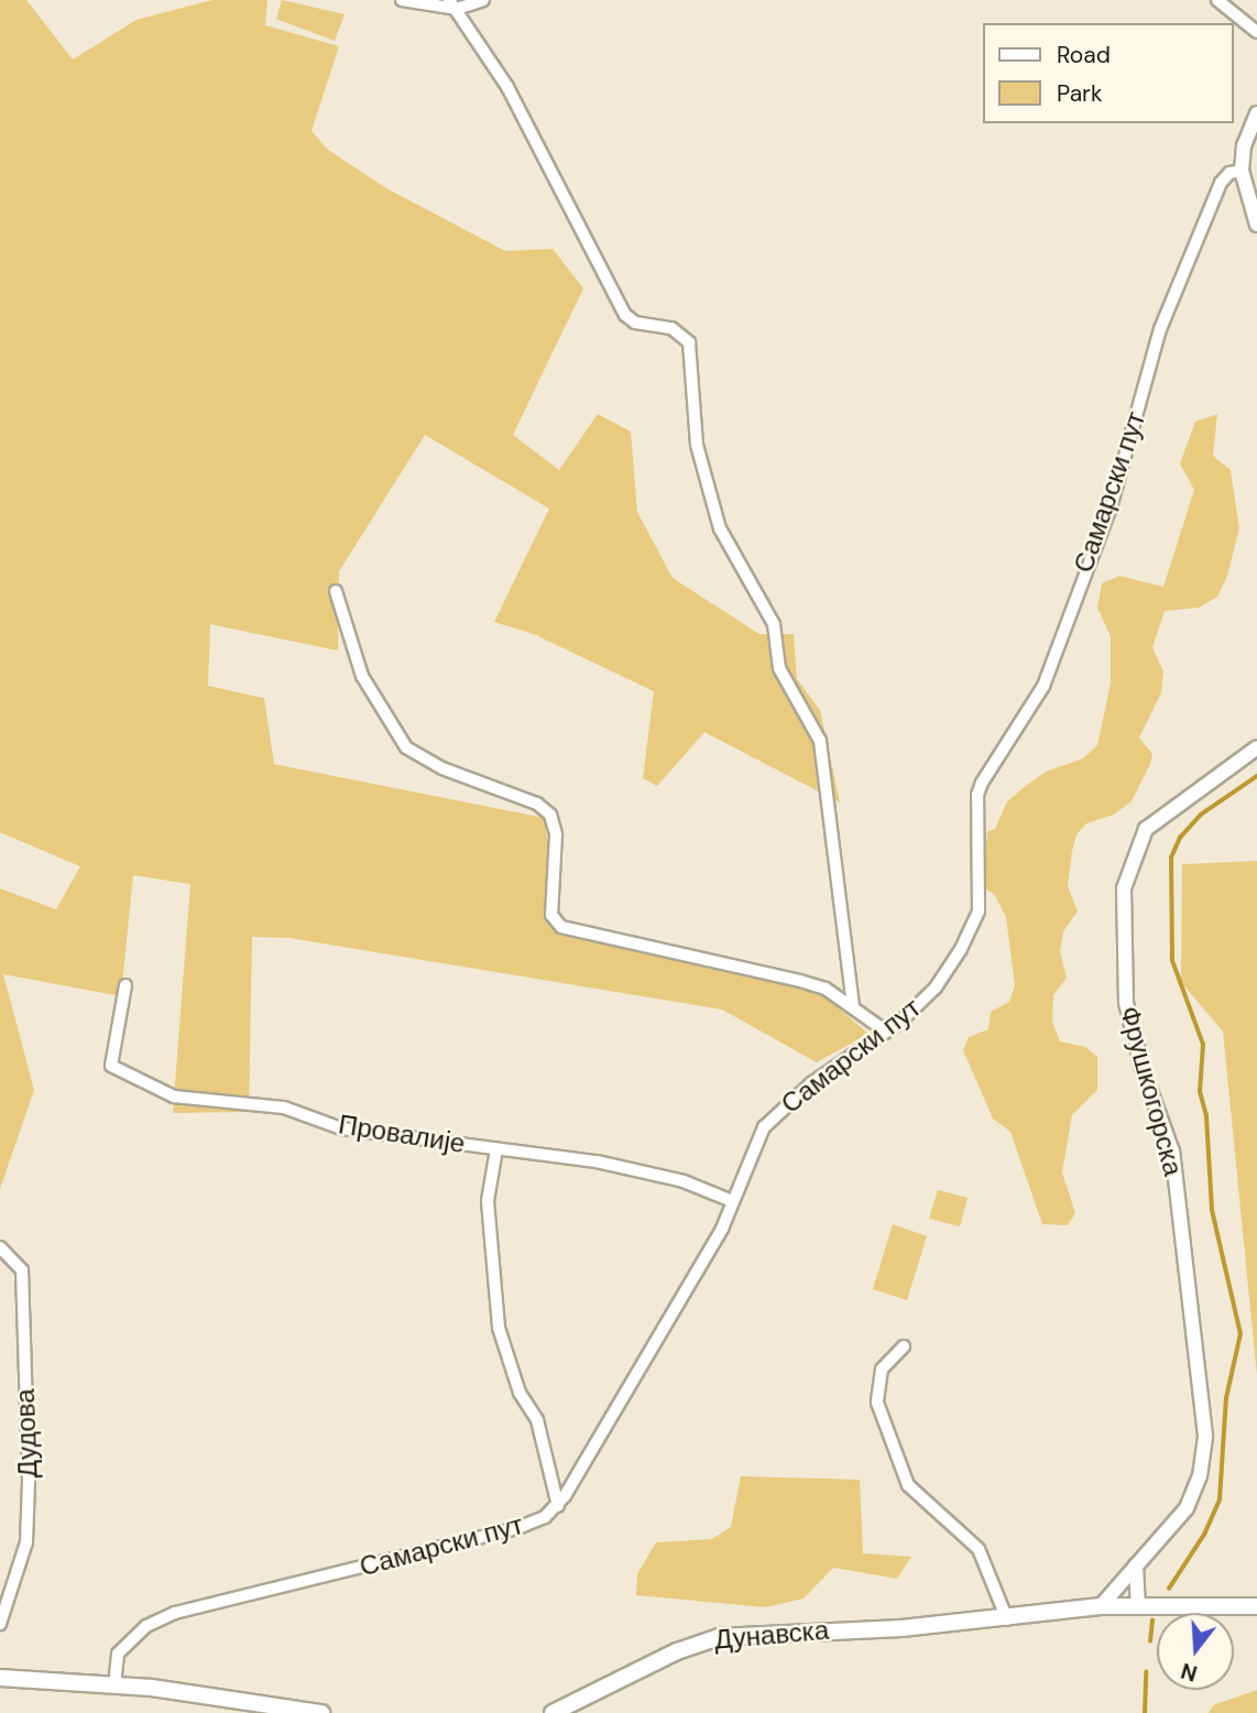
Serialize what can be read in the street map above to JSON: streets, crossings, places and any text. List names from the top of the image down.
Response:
{
  "streets": {
    "main road": ["Дунавска"],
    "street": [
      "Самарски пут",
      "Фрушкогорска",
      "Провалије",
      "Дудова"
    ]
  },
  "crossings": [
    ["Самарски пут", "Провалије"],
    ["Фрушкогорска", "Дунавска"]
  ],
  "legend": ["Road", "Park"],
  "north": "bottom"
}
